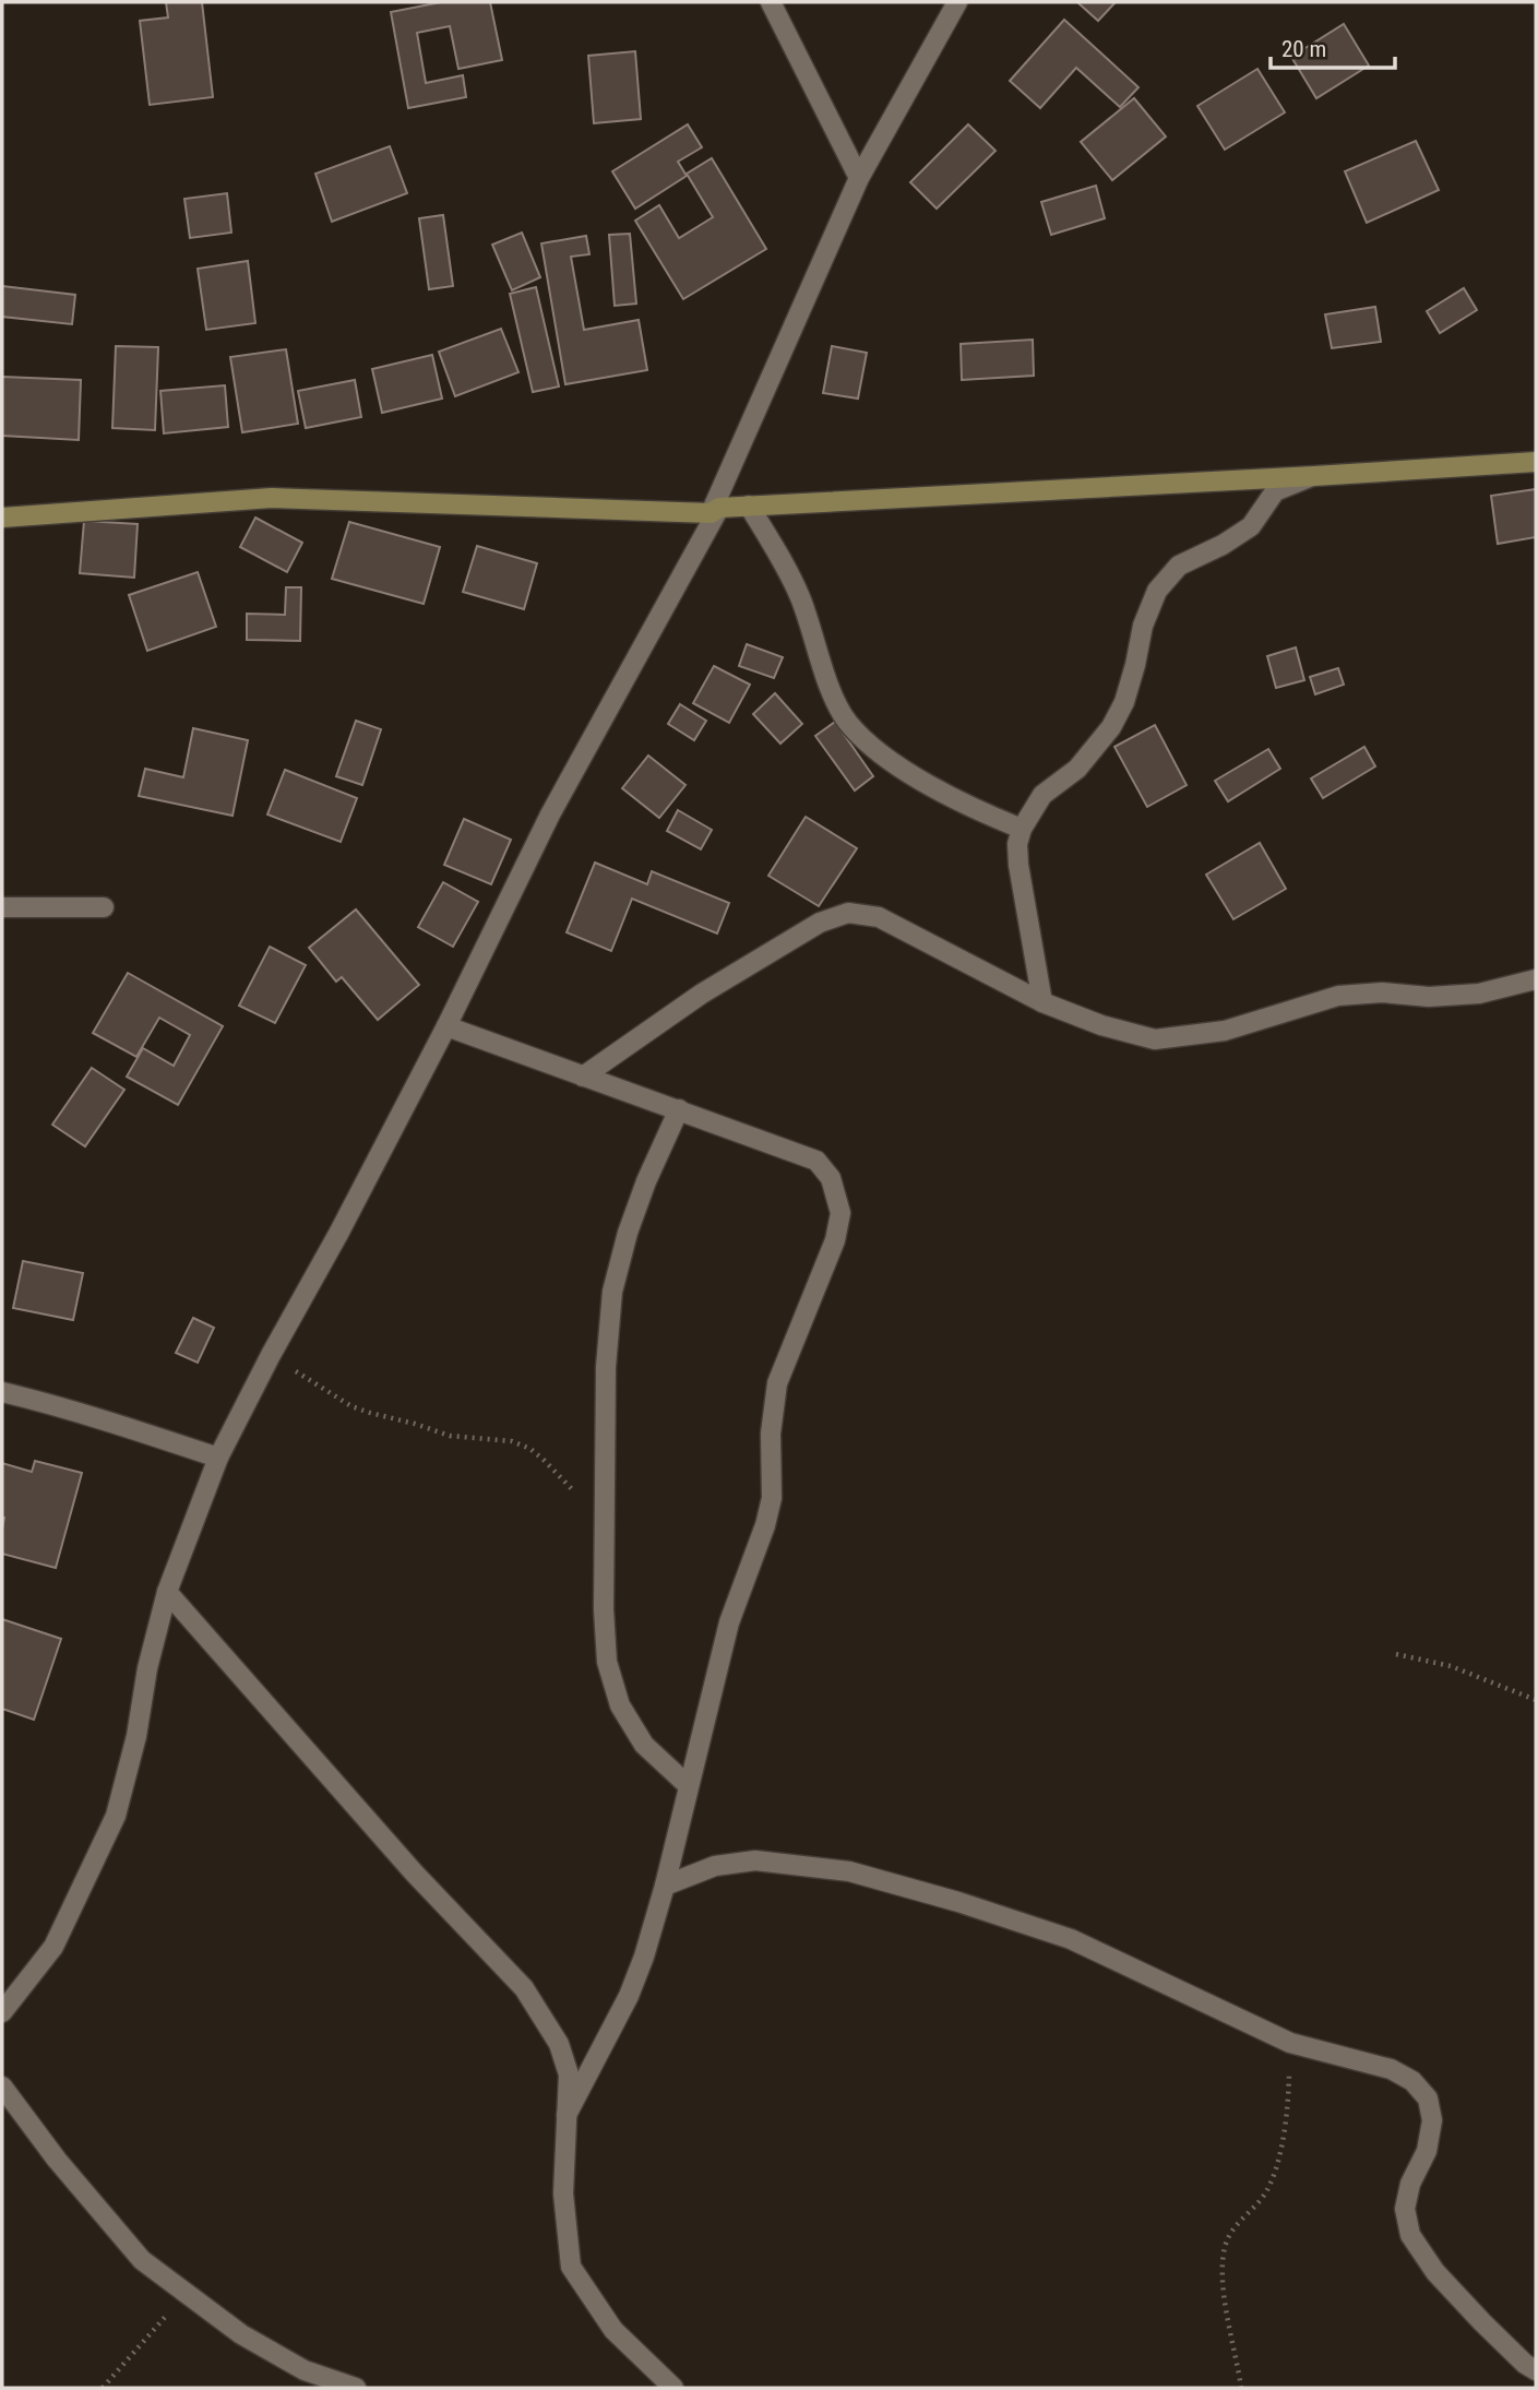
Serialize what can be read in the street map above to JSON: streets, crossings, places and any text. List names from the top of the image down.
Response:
{
  "scale_bar": "20 m"
}
